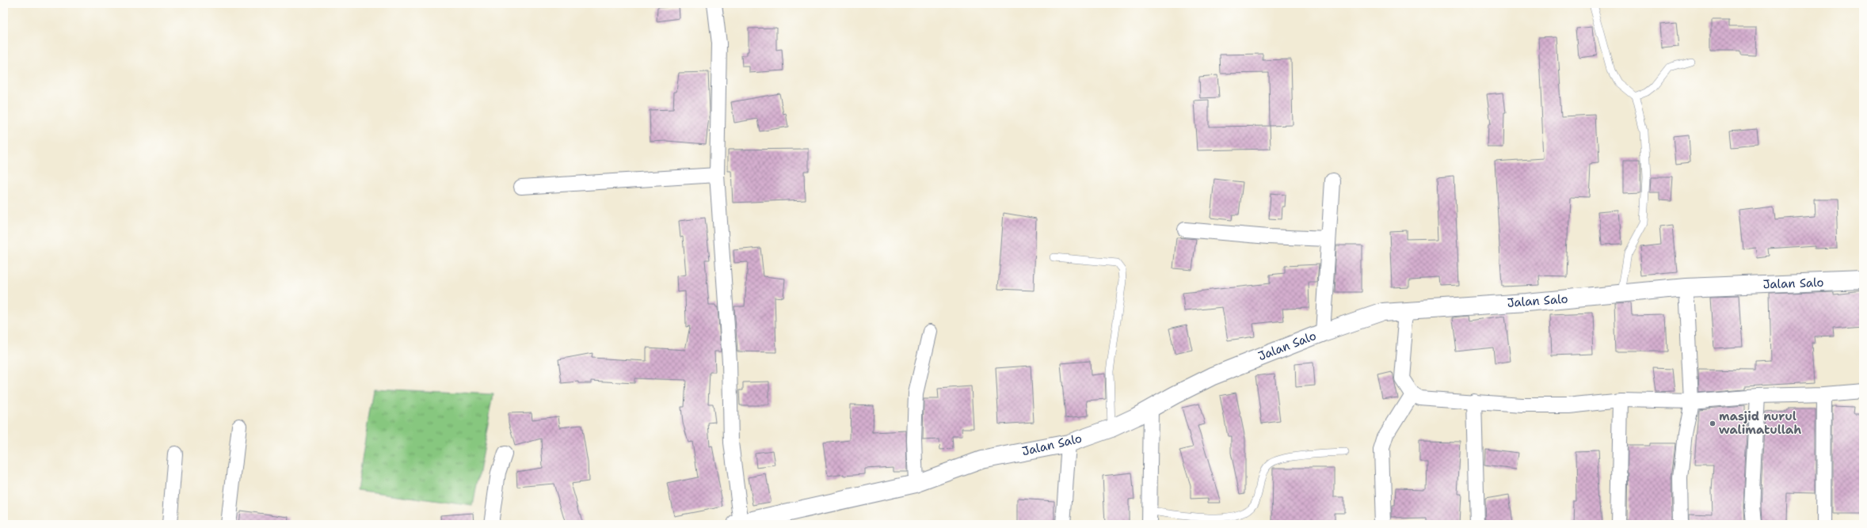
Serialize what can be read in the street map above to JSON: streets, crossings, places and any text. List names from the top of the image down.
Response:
{
  "streets": {
    "street": ["Jalan Salo"]
  },
  "places": ["masjid nurul walimatullah"]
}
